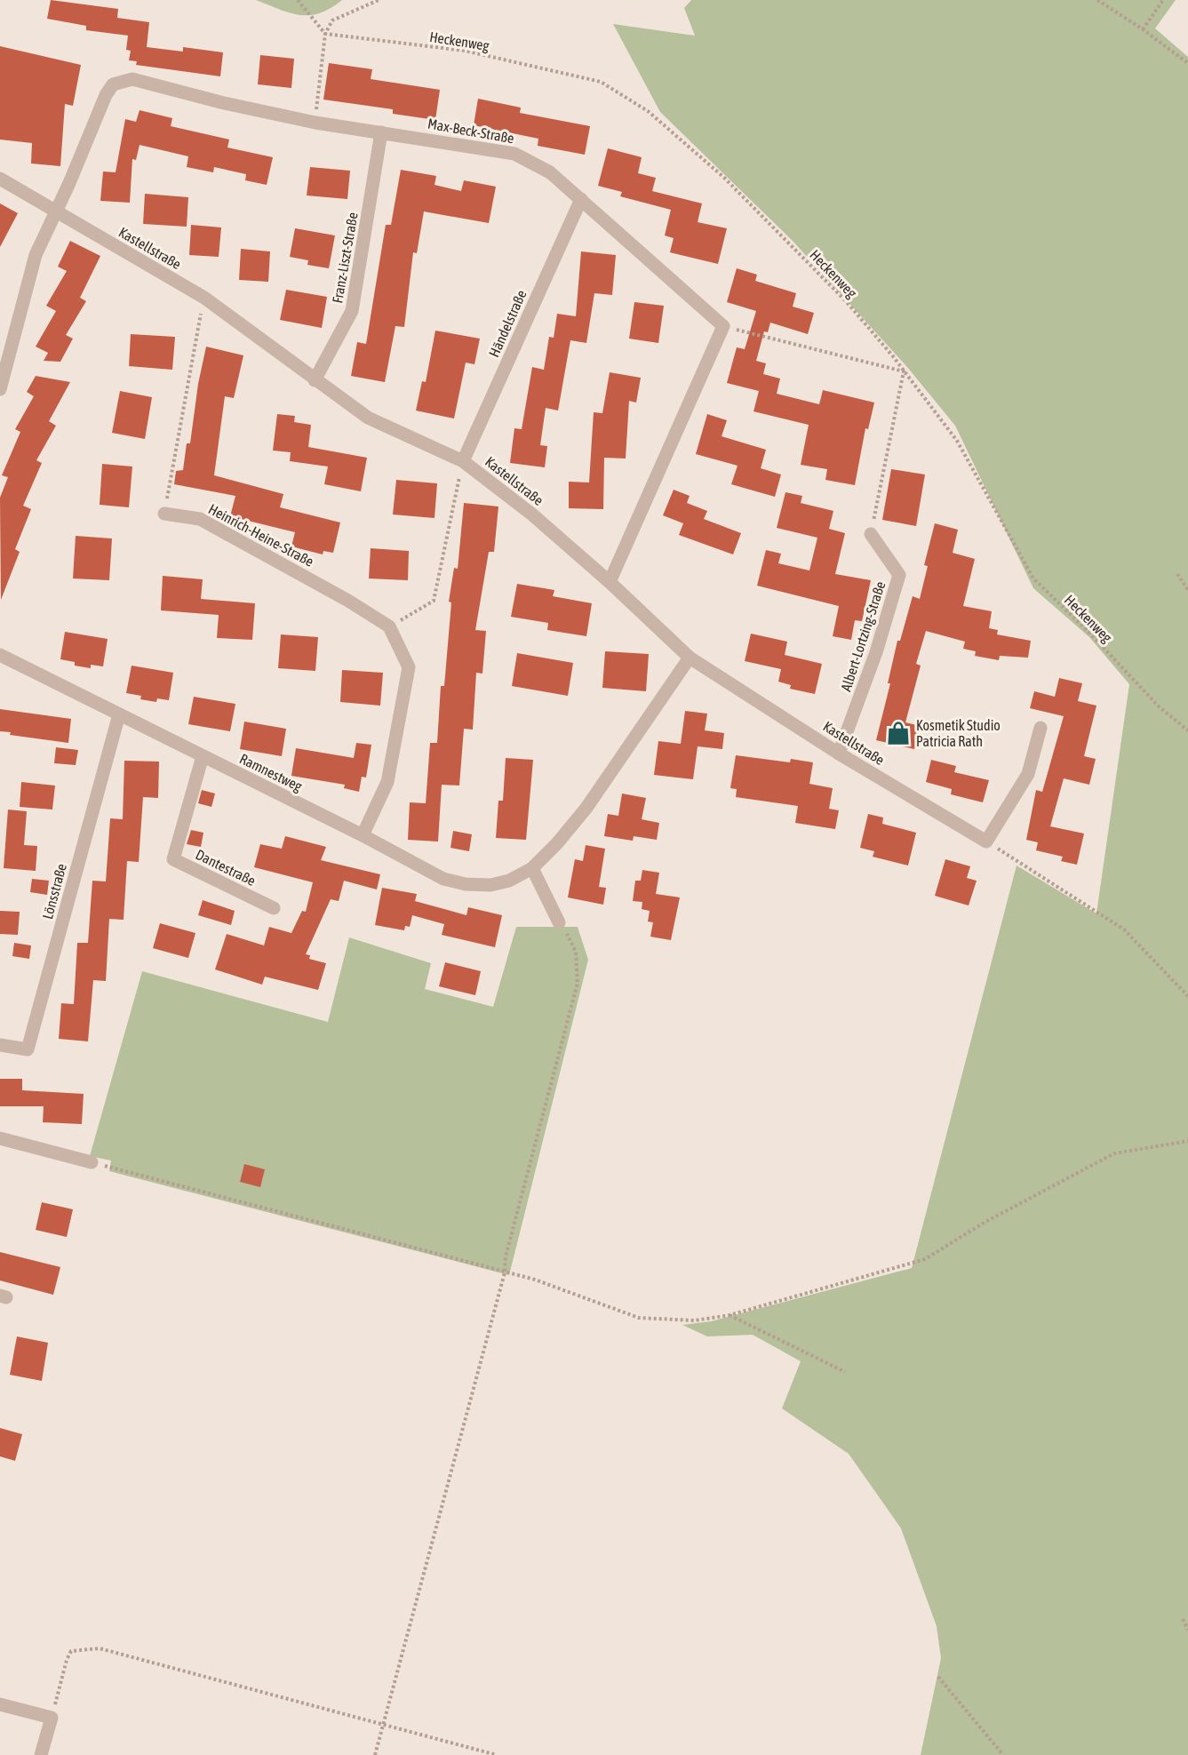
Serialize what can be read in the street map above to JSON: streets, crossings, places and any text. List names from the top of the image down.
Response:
{
  "streets": {
    "street": [
      "Max-Beck-Straße",
      "Kastellstraße",
      "Franz-Liszt-Straße",
      "Händelstraße",
      "Heinrich-Heine-Straße",
      "Albert-Lortzing-Straße",
      "Ramnestweg",
      "Dantestraße",
      "Lönsstraße"
    ],
    "path": ["Heckenweg"]
  },
  "crossings": [
    ["Max-Beck-Straße", "Kastellstraße"],
    ["Max-Beck-Straße", "Franz-Liszt-Straße"],
    ["Max-Beck-Straße", "Händelstraße"],
    ["Kastellstraße", "Franz-Liszt-Straße"],
    ["Kastellstraße", "Händelstraße"],
    ["Kastellstraße", "Albert-Lortzing-Straße"],
    ["Kastellstraße", "Ramnestweg"],
    ["Ramnestweg", "Dantestraße"],
    ["Ramnestweg", "Lönsstraße"]
  ],
  "places": {
    "shop": ["Kosmetik Studio Patricia Rath"]
  }
}
